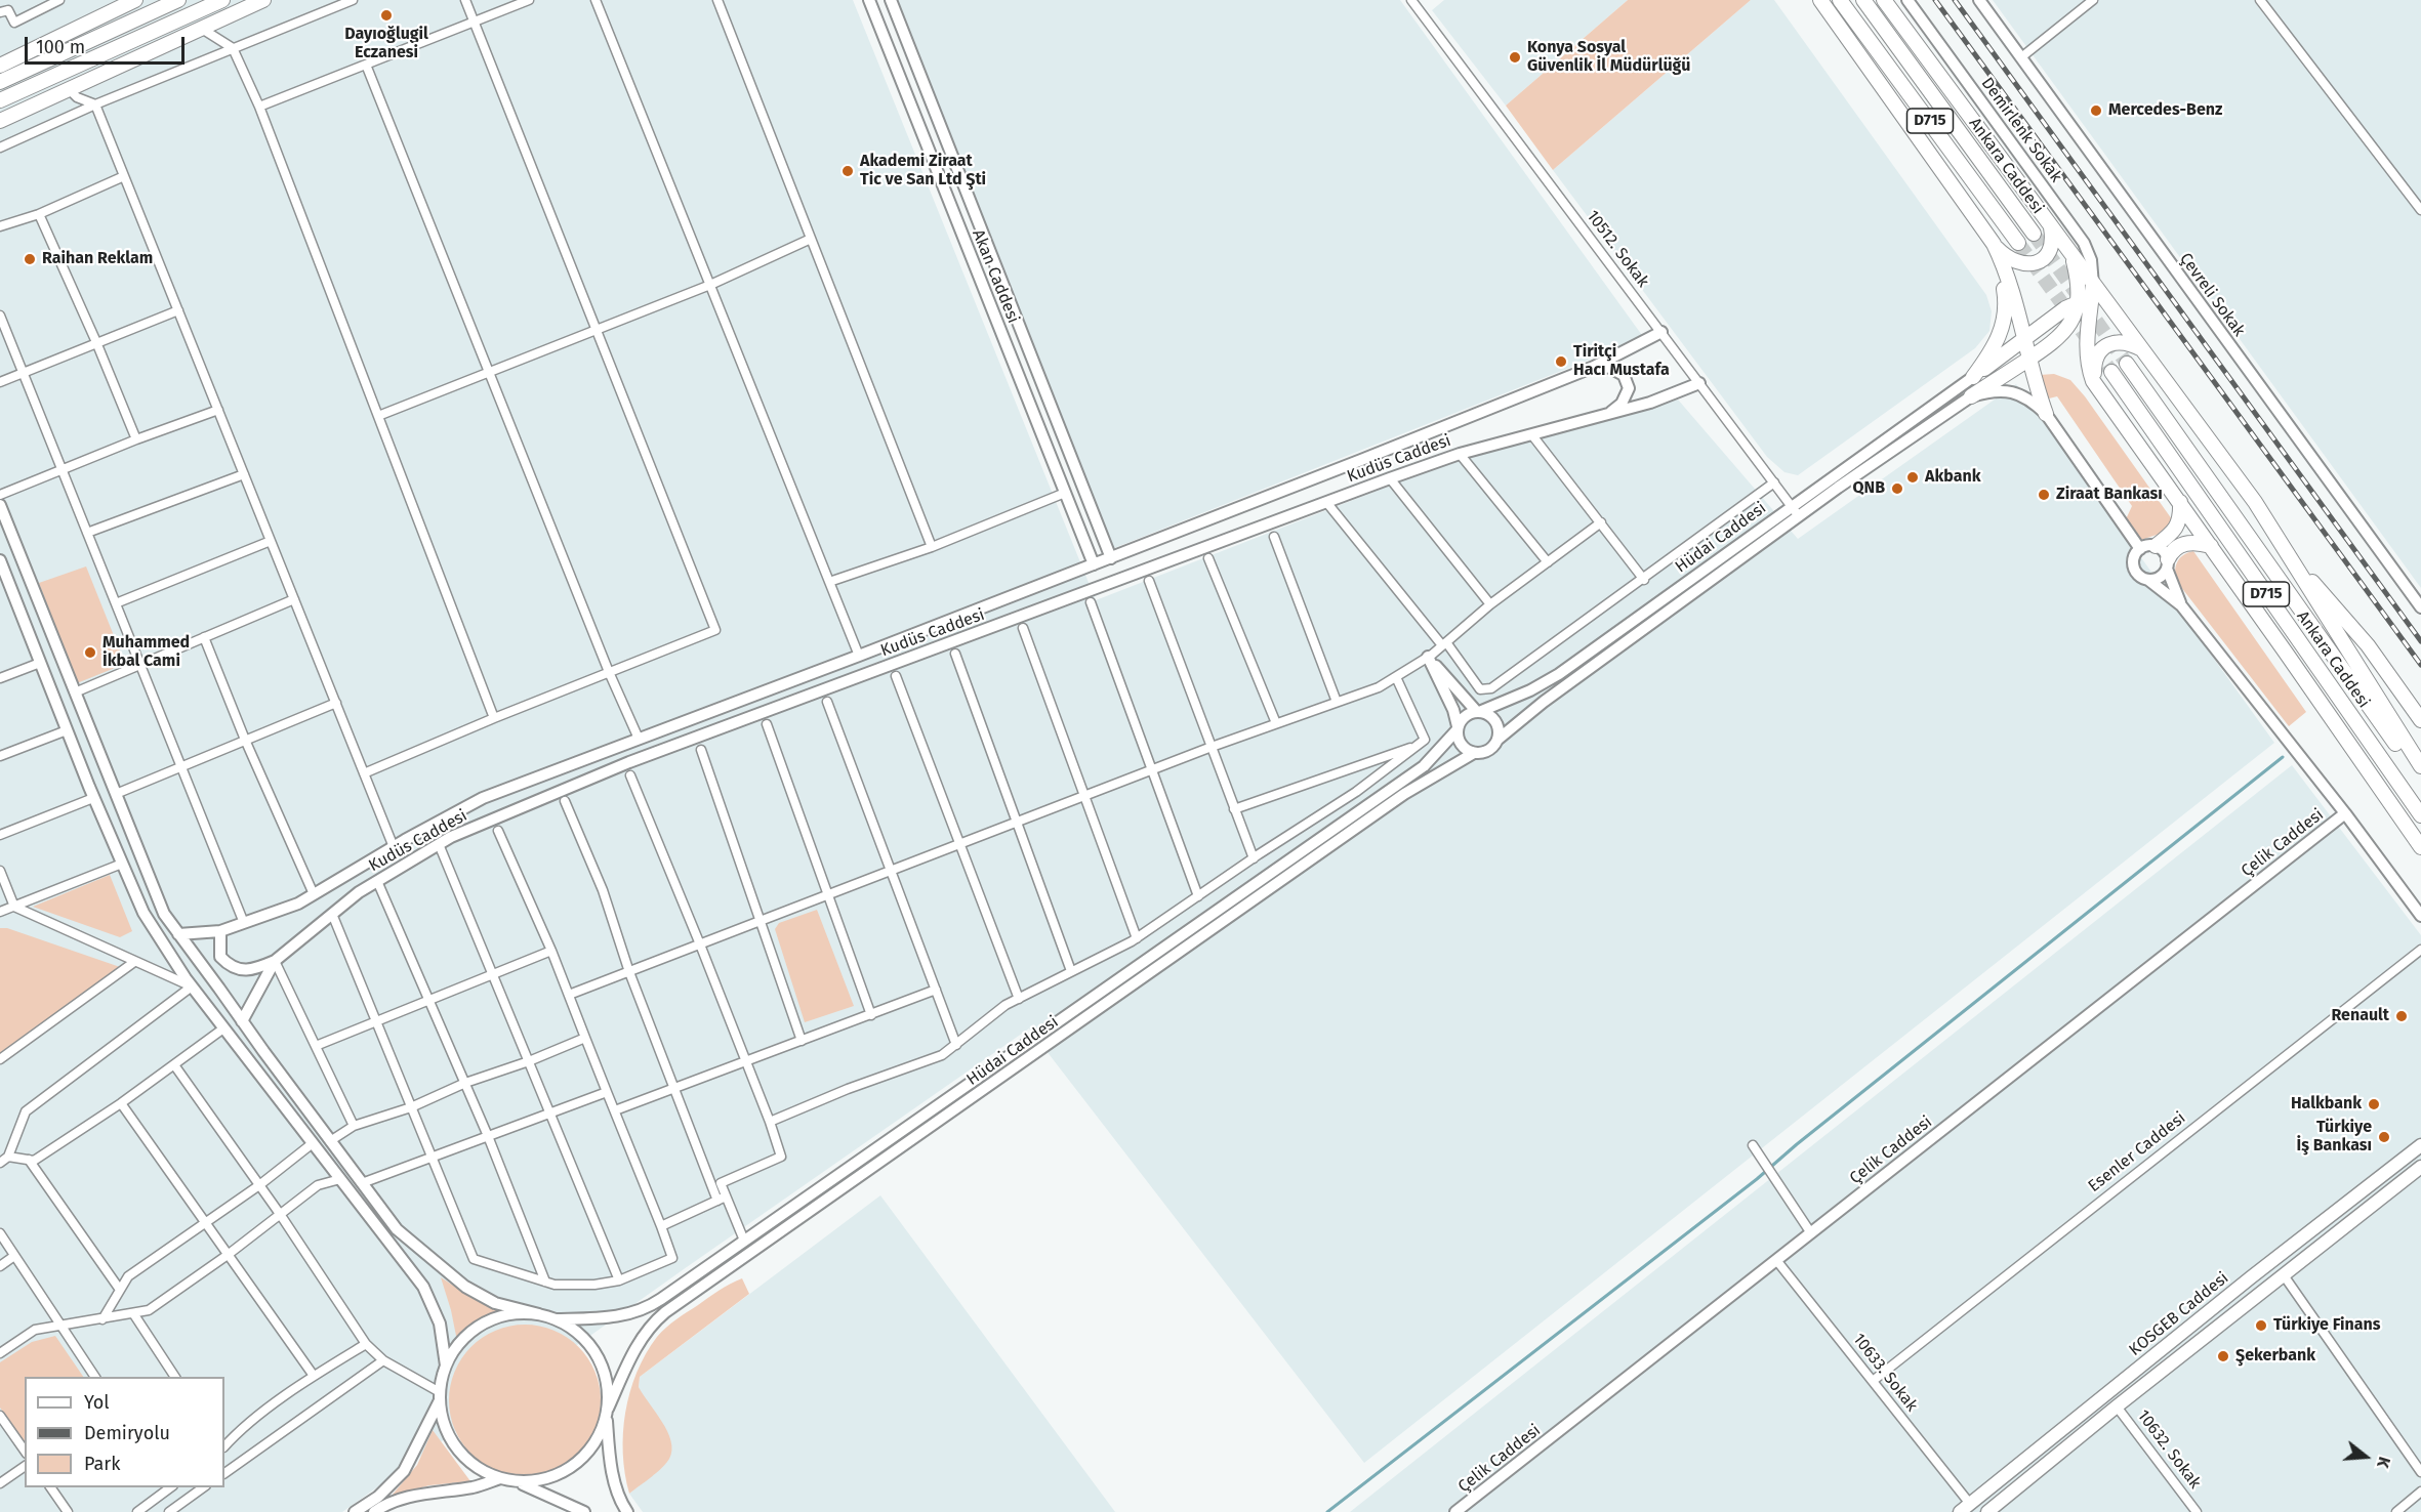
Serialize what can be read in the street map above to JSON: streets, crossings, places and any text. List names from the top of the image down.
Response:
{
  "streets": {
    "highway": ["D715", "Ankara Caddesi"],
    "main road": ["KOSGEB Caddesi"],
    "street": [
      "Demirlenk Sokak",
      "10512. Sokak",
      "Akan Caddesi",
      "Çevreli Sokak",
      "Kudüs Caddesi",
      "Hüdai Caddesi",
      "Çelik Caddesi",
      "Esenler Caddesi",
      "10633. Sokak",
      "10632. Sokak"
    ]
  },
  "crossings": [
    ["10512. Sokak", "Kudüs Caddesi"],
    ["10512. Sokak", "Hüdai Caddesi"],
    ["Akan Caddesi", "Kudüs Caddesi"],
    ["Çelik Caddesi", "10633. Sokak"],
    ["Esenler Caddesi", "10633. Sokak"],
    ["KOSGEB Caddesi", "10633. Sokak"],
    ["KOSGEB Caddesi", "10632. Sokak"]
  ],
  "places": [
    "Dayıoğlugil Eczanesi",
    "Konya Sosyal Güvenlik İl Müdürlüğü",
    "Mercedes-Benz",
    "Akademi Ziraat Tic ve San Ltd Şti",
    "Raihan Reklam",
    "Tiritçi Hacı Mustafa",
    "Akbank",
    "QNB",
    "Ziraat Bankası",
    "Muhammed İkbal Cami",
    "Renault",
    "Halkbank",
    "Türkiye İş Bankası",
    "Türkiye Finans",
    "Şekerbank"
  ],
  "legend": ["Yol", "Demiryolu", "Park"],
  "scale_bar": "100 m",
  "north": "right"
}
